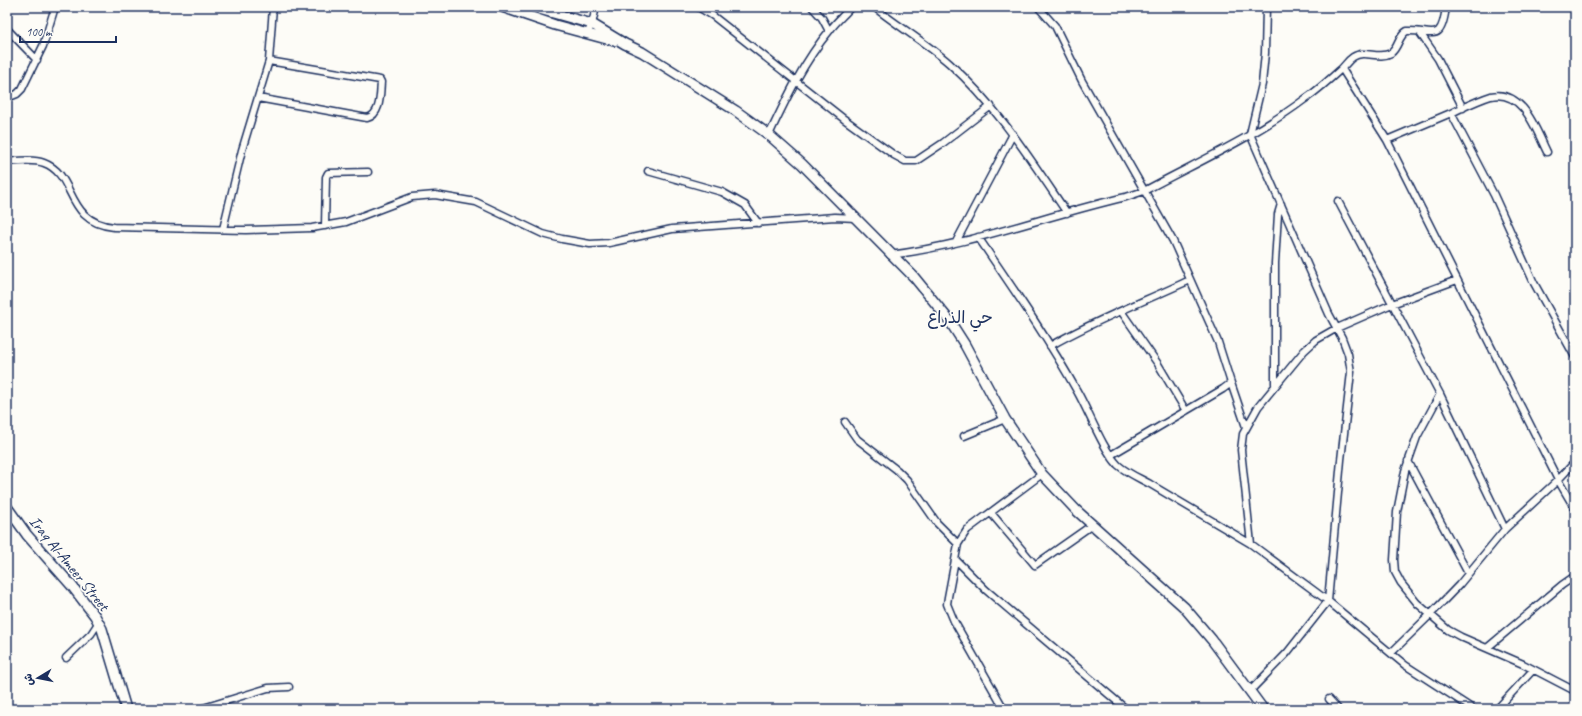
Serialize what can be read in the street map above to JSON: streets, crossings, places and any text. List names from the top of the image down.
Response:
{
  "streets": {
    "main road": ["Iraq Al-Ameer Street"]
  },
  "districts": ["حي الذراع"],
  "scale_bar": "100 m",
  "north": "left"
}
